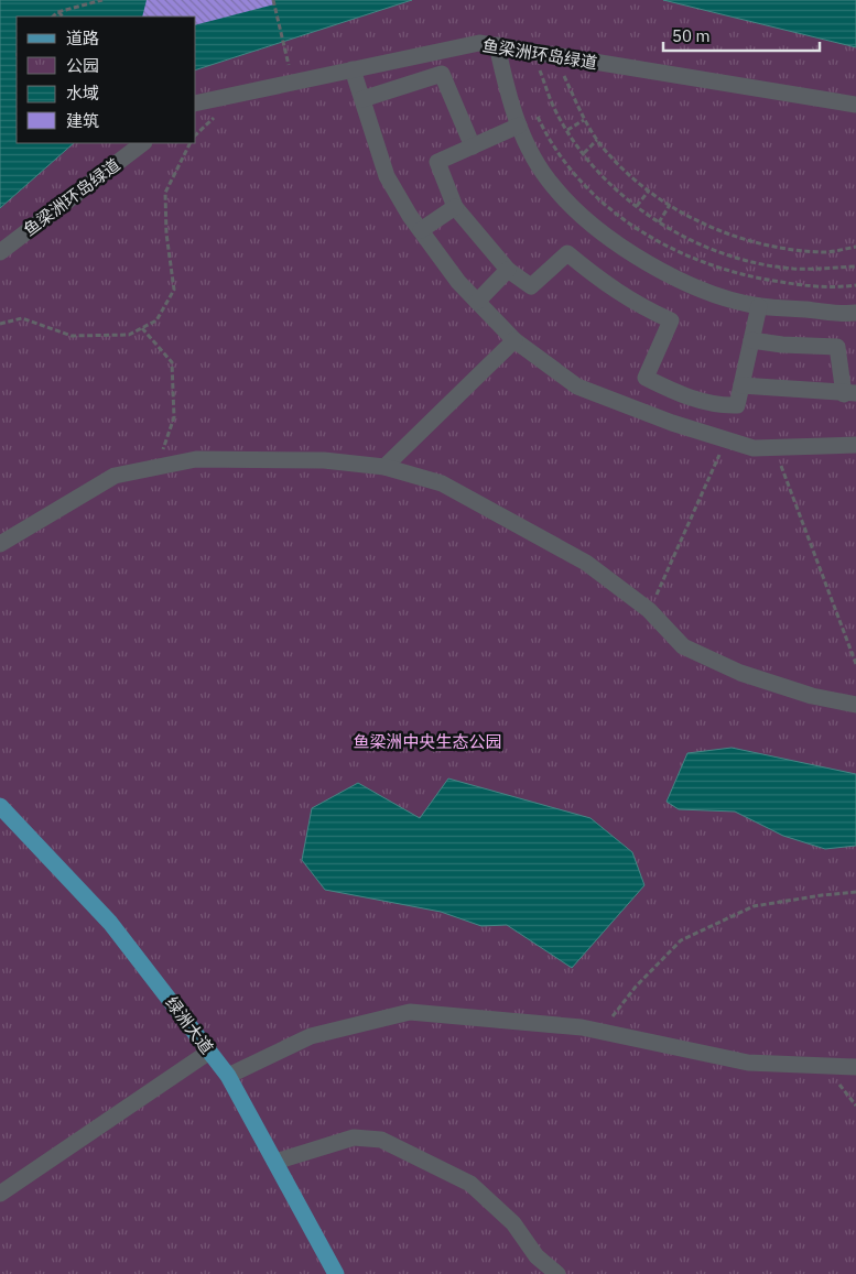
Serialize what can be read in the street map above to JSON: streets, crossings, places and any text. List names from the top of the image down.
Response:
{
  "streets": {
    "main road": ["绿洲大道"],
    "street": ["鱼梁洲环岛绿道"]
  },
  "parks": ["鱼梁洲中央生态公园"],
  "legend": [
    "道路",
    "公园",
    "水域",
    "建筑"
  ],
  "scale_bar": "50 m"
}
